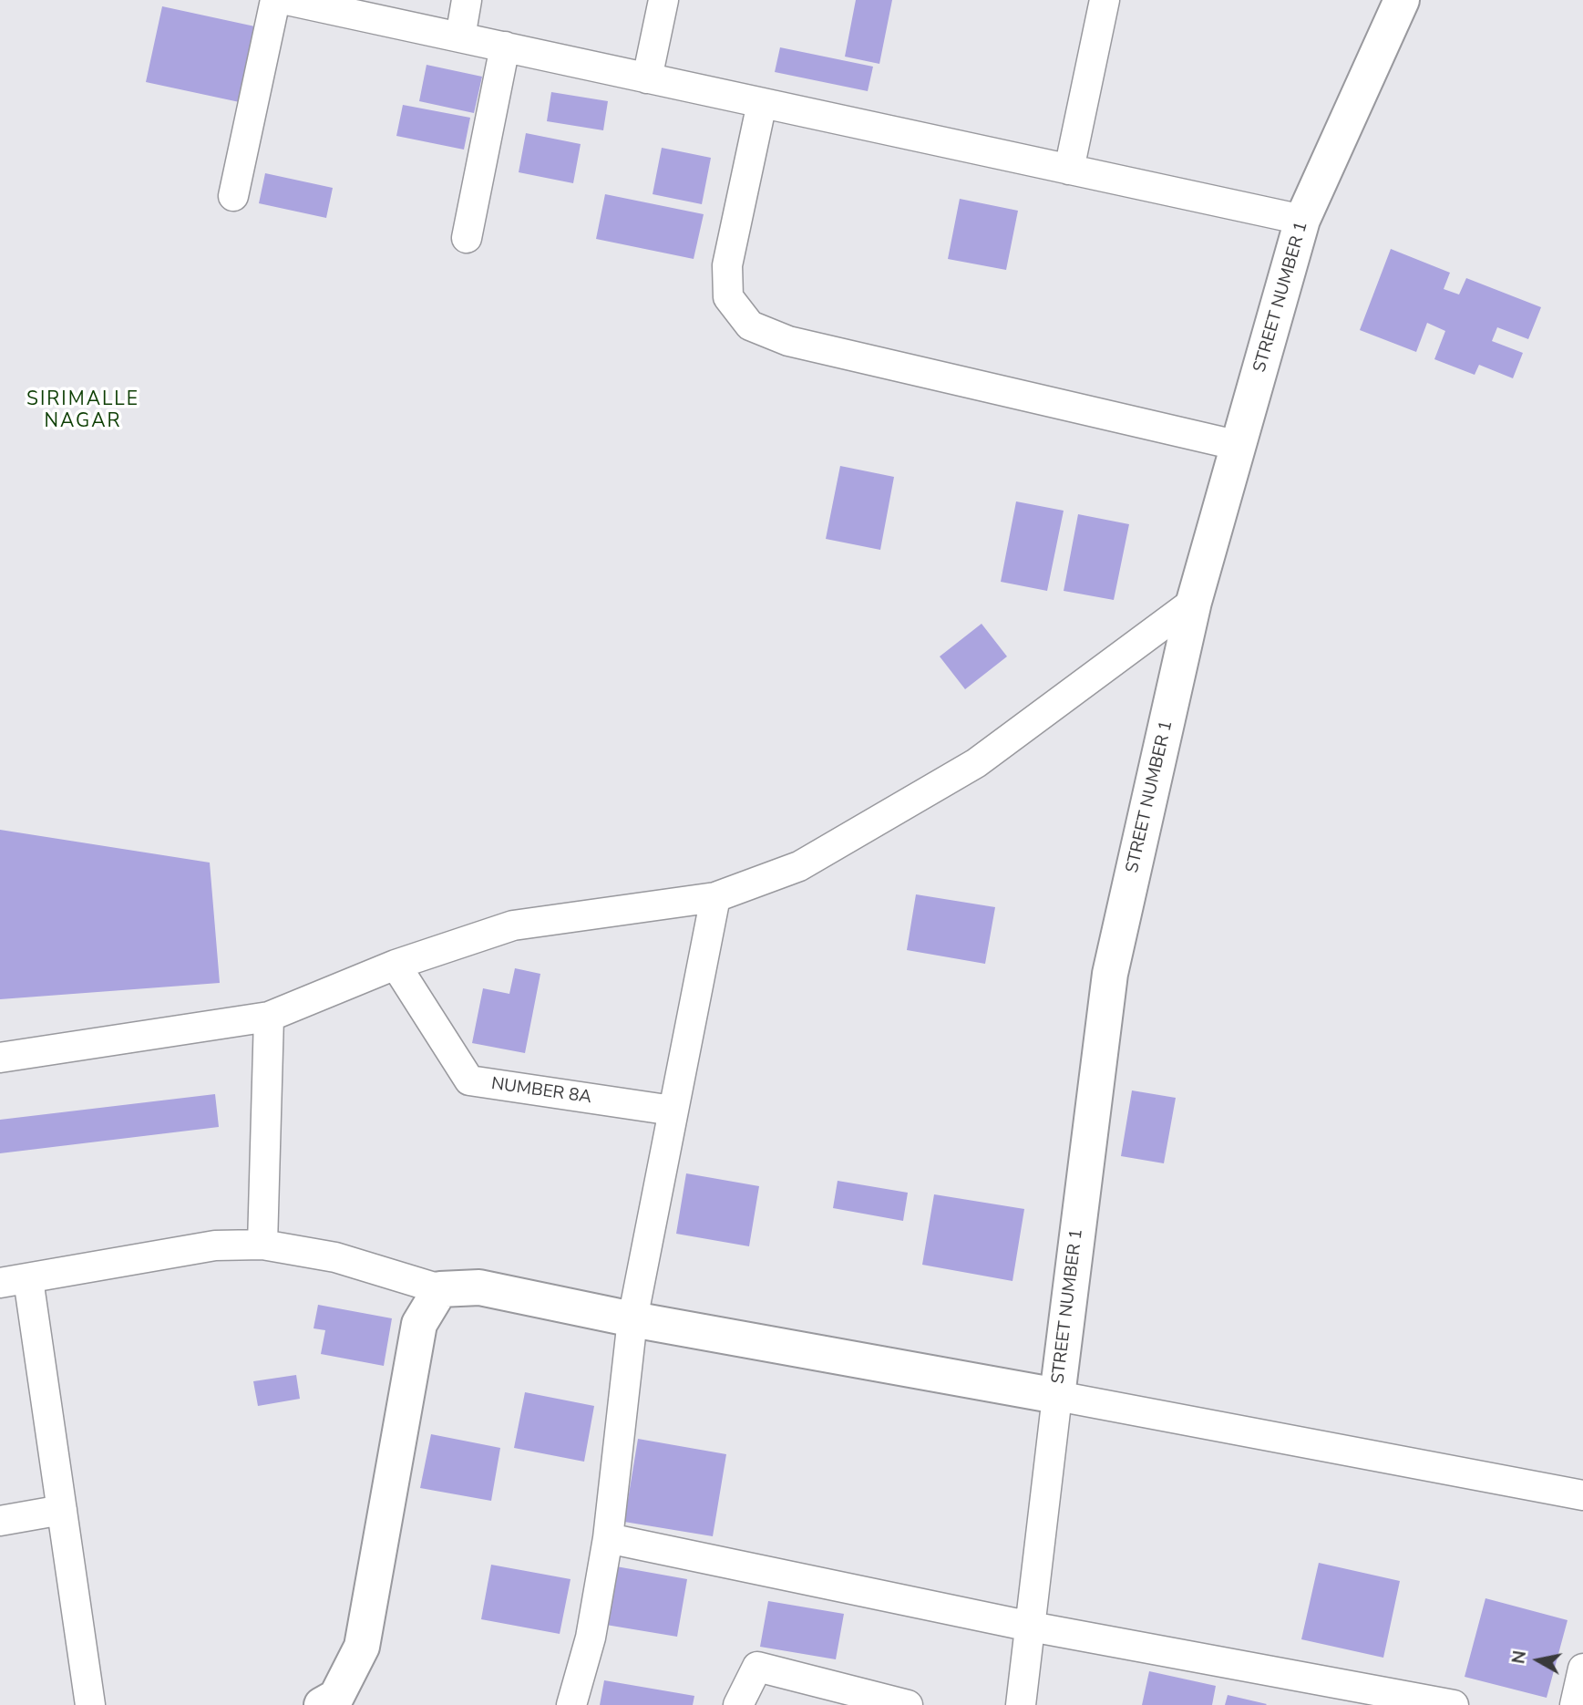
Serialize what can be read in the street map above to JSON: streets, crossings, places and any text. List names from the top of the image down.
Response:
{
  "streets": {
    "street": ["STREET NUMBER 1", "NUMBER 8A"]
  },
  "districts": ["SIRIMALLE NAGAR"],
  "north": "left"
}
